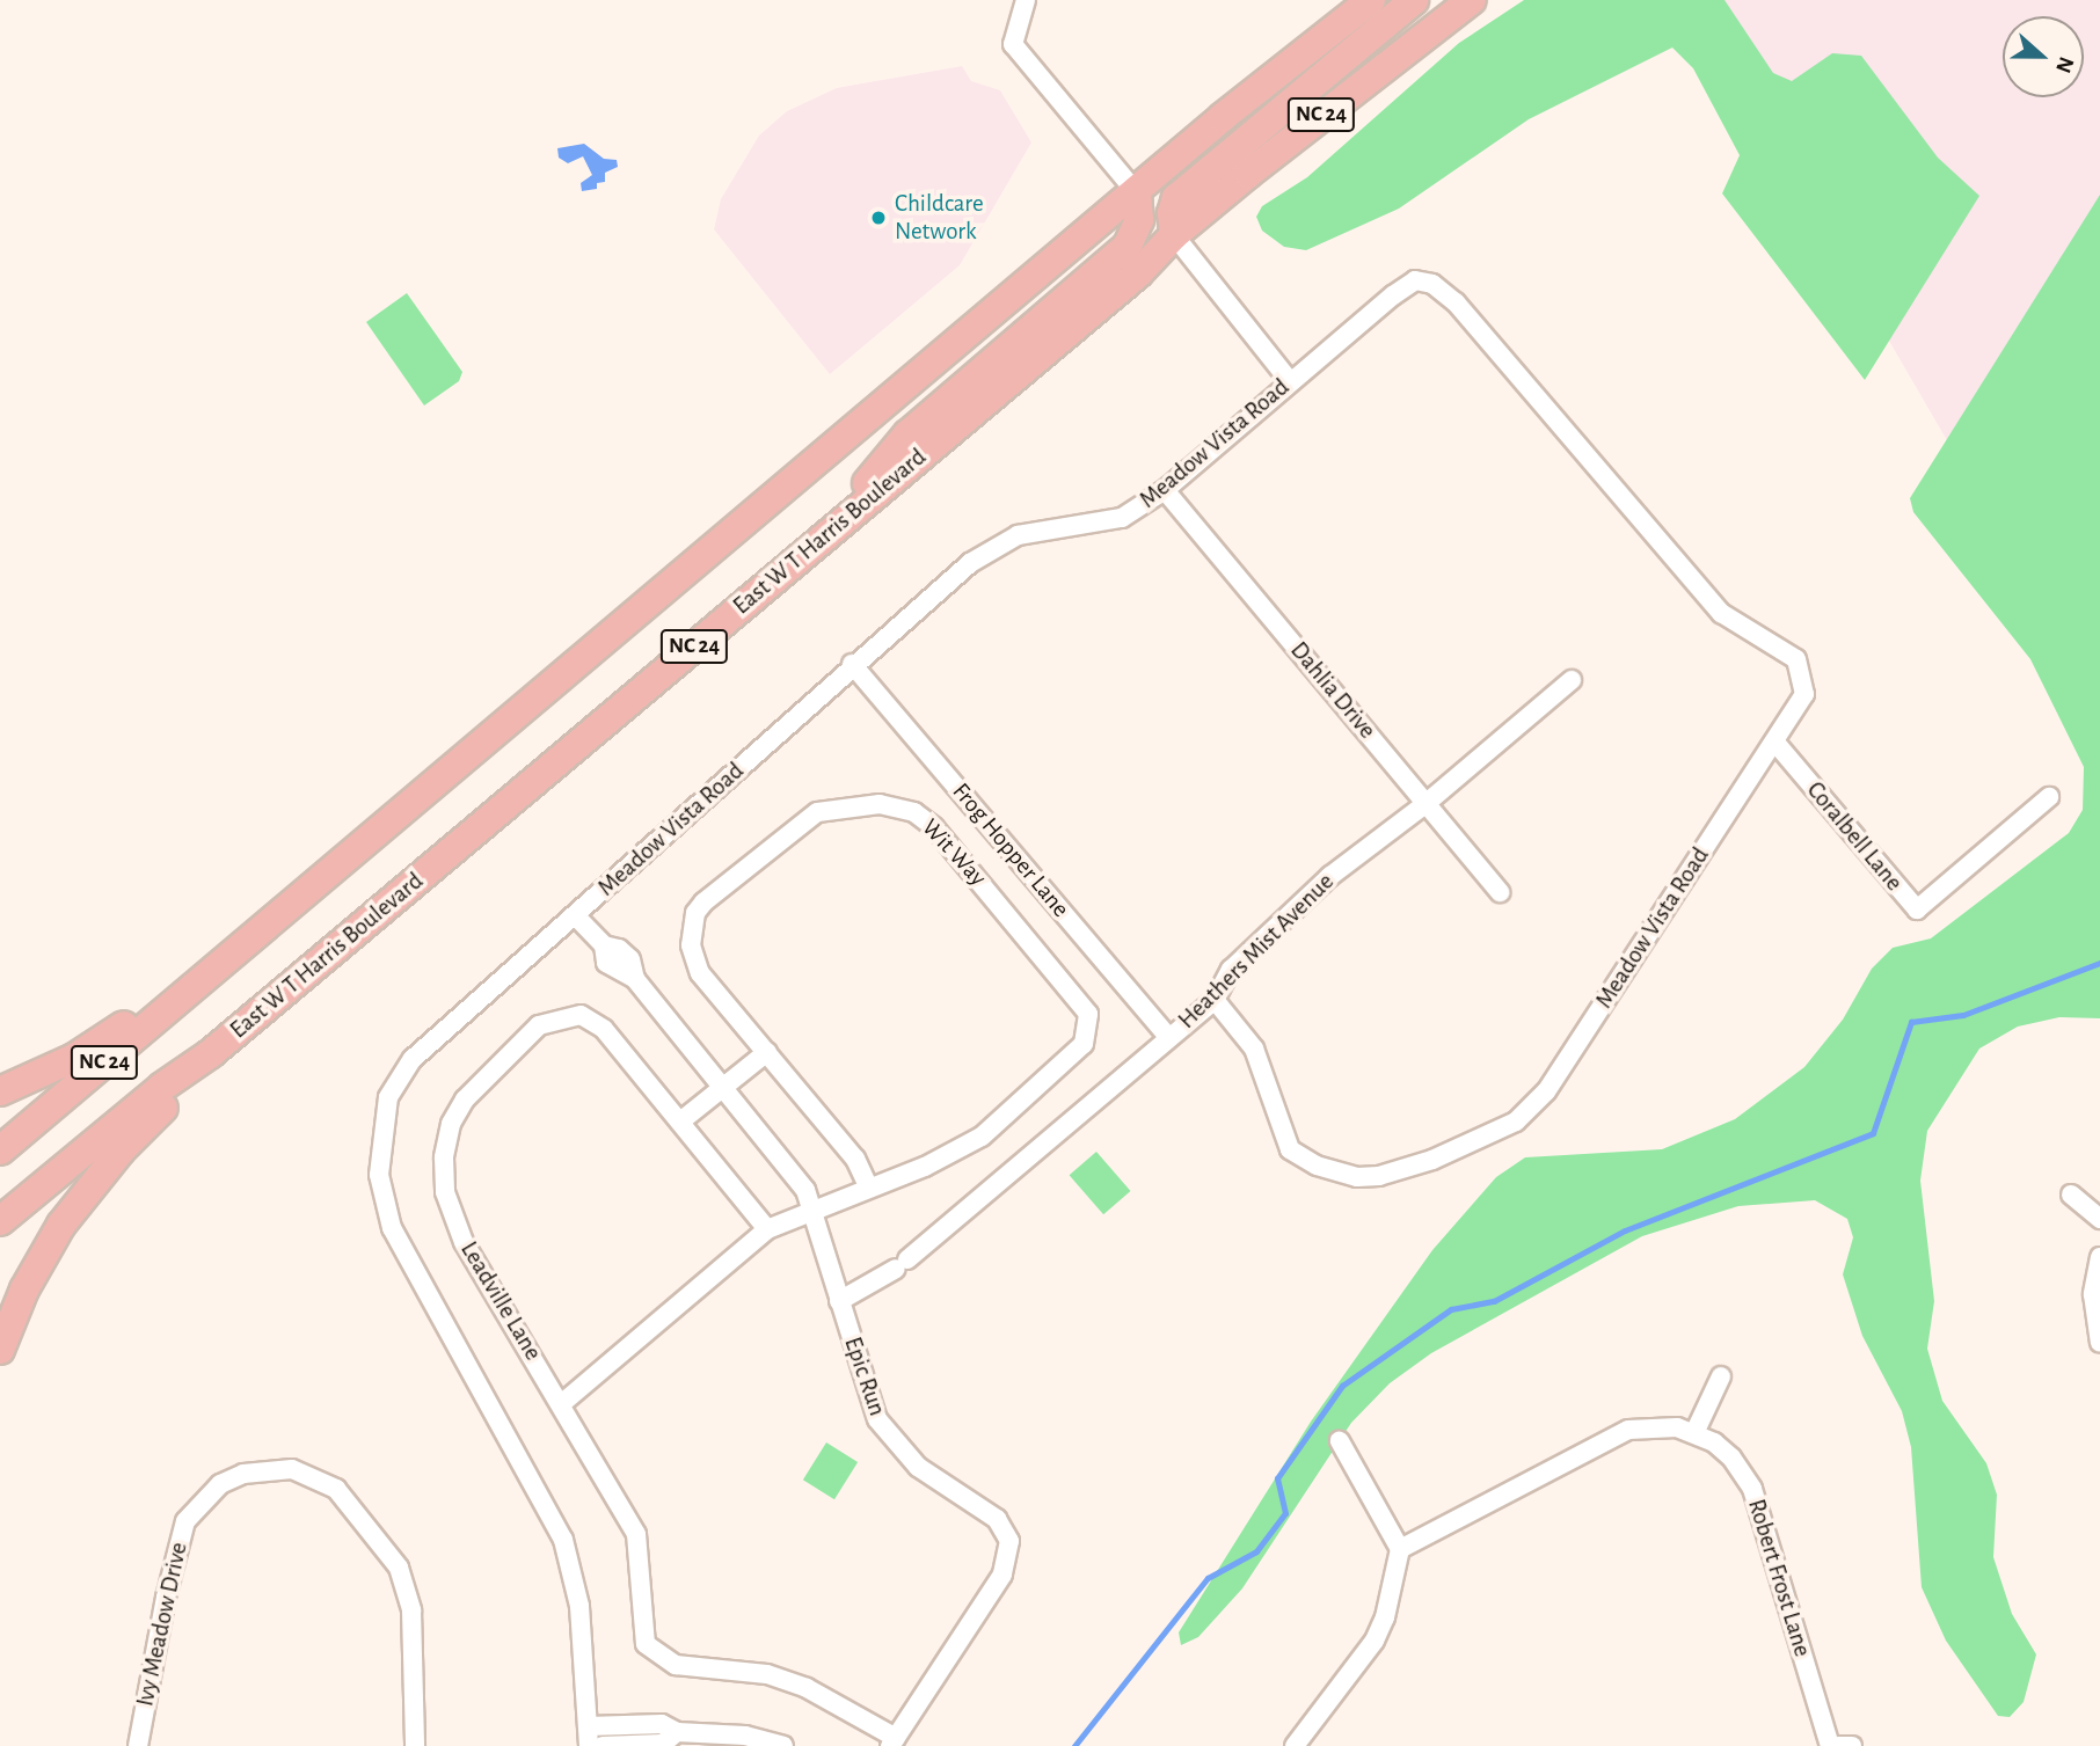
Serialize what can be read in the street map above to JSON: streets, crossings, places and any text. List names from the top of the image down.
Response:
{
  "streets": {
    "main road": ["NC 24", "East W T Harris Boulevard"],
    "street": [
      "Meadow Vista Road",
      "Dahlia Drive",
      "Coralbell Lane",
      "Frog Hopper Lane",
      "Wit Way",
      "Heathers Mist Avenue",
      "Leadville Lane",
      "Epic Run",
      "Robert Frost Lane",
      "Ivy Meadow Drive"
    ]
  },
  "crossings": [
    ["Meadow Vista Road", "Dahlia Drive"],
    ["Meadow Vista Road", "Coralbell Lane"],
    ["Meadow Vista Road", "Frog Hopper Lane"],
    ["Meadow Vista Road", "Heathers Mist Avenue"],
    ["Meadow Vista Road", "Epic Run"],
    ["Dahlia Drive", "Heathers Mist Avenue"],
    ["Frog Hopper Lane", "Heathers Mist Avenue"],
    ["Wit Way", "Leadville Lane"],
    ["Wit Way", "Epic Run"],
    ["Heathers Mist Avenue", "Epic Run"],
    ["Leadville Lane", "Epic Run"]
  ],
  "places": ["Childcare Network"],
  "north": "right"
}
